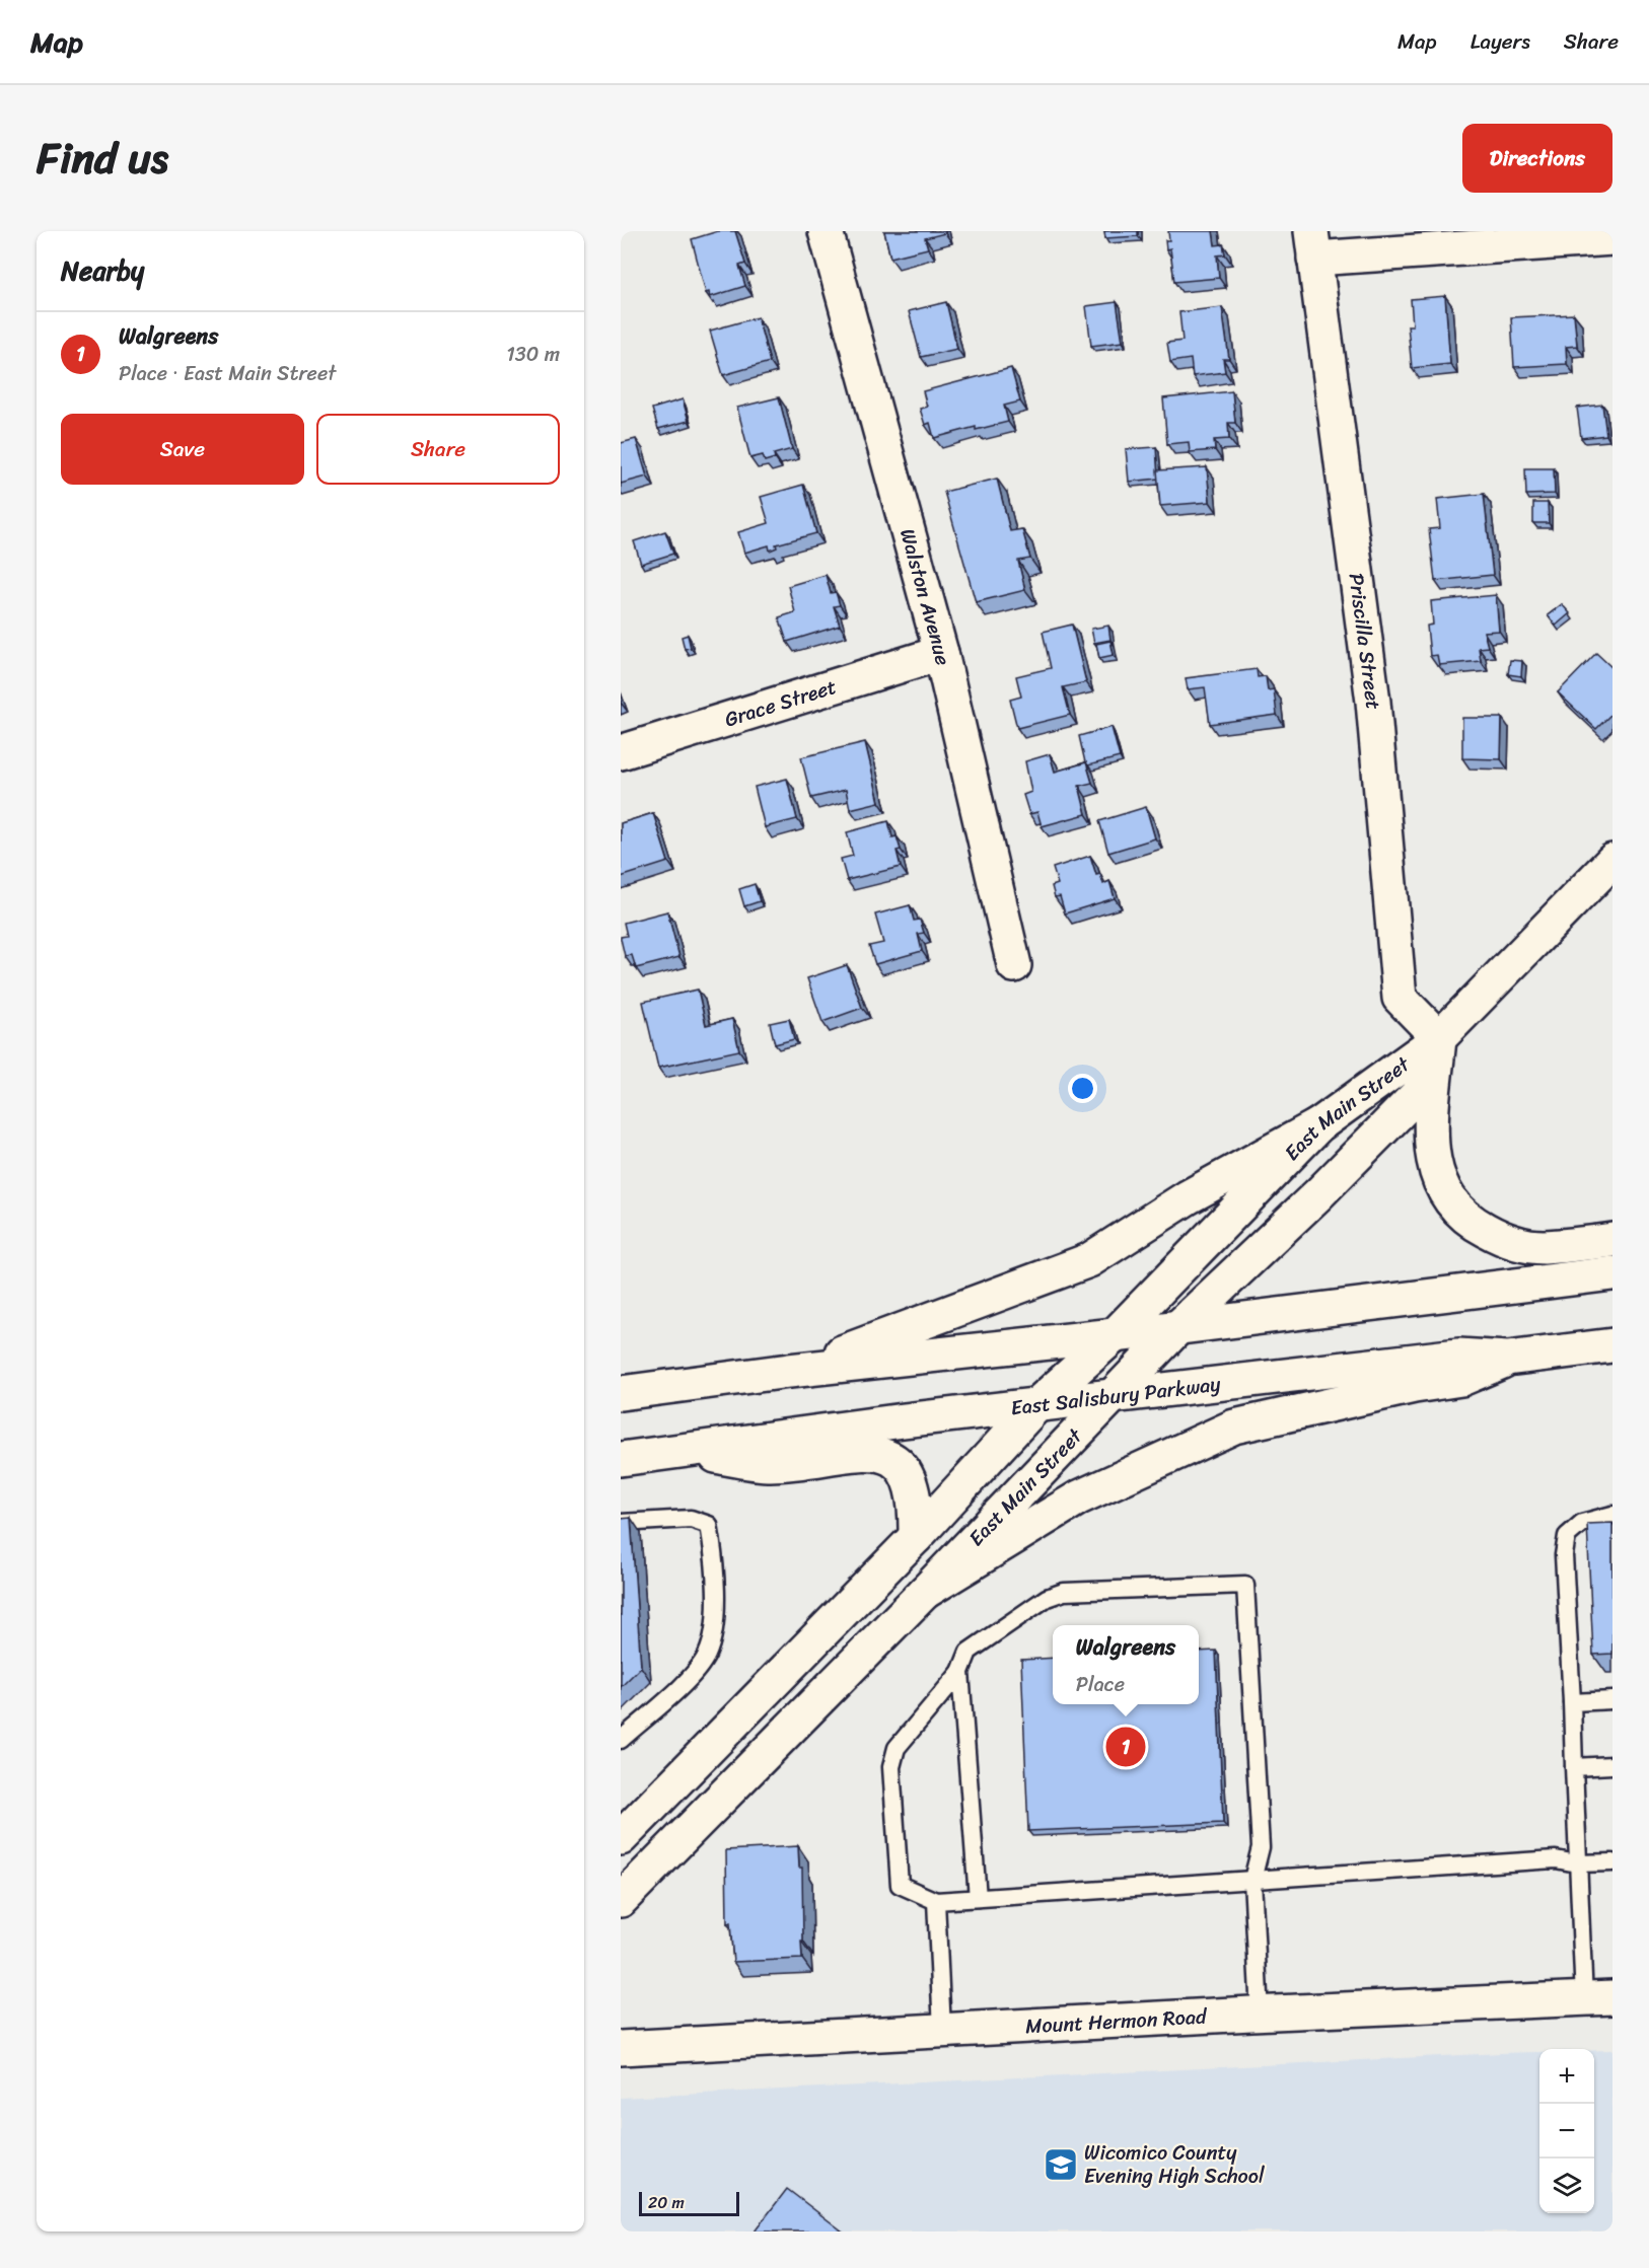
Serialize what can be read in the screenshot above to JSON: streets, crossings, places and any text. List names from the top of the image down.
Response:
{
  "streets": {
    "main road": [
      "Walston Avenue",
      "Priscilla Street",
      "Grace Street",
      "East Main Street",
      "East Salisbury Parkway",
      "Mount Hermon Road"
    ]
  },
  "crossings": [
    ["Walston Avenue", "Grace Street"],
    ["Priscilla Street", "East Main Street"],
    ["East Main Street", "East Salisbury Parkway"]
  ],
  "places": {
    "school or university": ["Wicomico County Evening High School"]
  },
  "scale_bar": "20 m",
  "page": {
    "header": "Map",
    "nav": ["Map", "Layers", "Share"],
    "title": "Find us",
    "buttons": [
      "Directions",
      ["Save", "Share"]
    ],
    "heading": "Nearby",
    "list": [
      {
        "mark": "1",
        "name": "Walgreens",
        "note": "Place · East Main Street",
        "value": "130 m"
      }
    ],
    "popup": ["Walgreens", "Place"],
    "pins": "1",
    "map_buttons": ["+", "−"],
    "scale": "20 m"
  }
}
